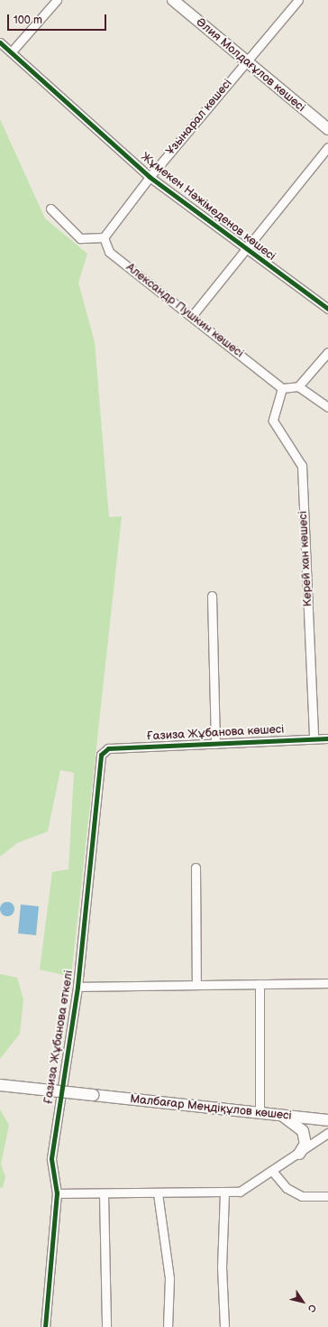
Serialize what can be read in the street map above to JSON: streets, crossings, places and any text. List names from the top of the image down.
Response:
{
  "streets": {
    "main road": ["Әлия Молдағұлов көшесі", "Малбағар Меңдіқұлов көшесі"],
    "street": [
      "Ұзынарал көшесі",
      "Жұмекен Нәжімеденов көшесі",
      "Александр Пушкин көшесі",
      "Керей хан көшесі",
      "Ғазиза Жұбанова көшесі",
      "Ғазиза Жұбанова өткелі"
    ]
  },
  "crossings": [
    ["Әлия Молдағұлов көшесі", "Ұзынарал көшесі"],
    ["Ұзынарал көшесі", "Жұмекен Нәжімеденов көшесі"],
    ["Ұзынарал көшесі", "Александр Пушкин көшесі"],
    ["Александр Пушкин көшесі", "Керей хан көшесі"],
    ["Керей хан көшесі", "Ғазиза Жұбанова көшесі"],
    ["Ғазиза Жұбанова көшесі", "Ғазиза Жұбанова өткелі"]
  ],
  "scale_bar": "100 m",
  "north": "bottom right"
}
